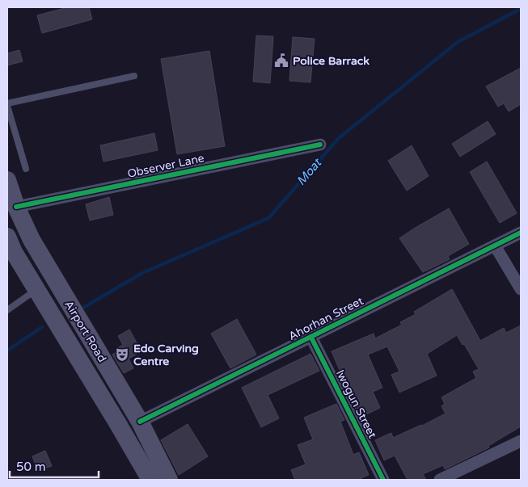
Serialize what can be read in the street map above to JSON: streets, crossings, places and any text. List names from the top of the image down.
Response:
{
  "streets": {
    "main road": ["Airport Road"],
    "street": ["Observer Lane", "Ahorhan Street", "Iwogun Street"]
  },
  "crossings": [
    ["Observer Lane", "Airport Road"],
    ["Ahorhan Street", "Airport Road"],
    ["Ahorhan Street", "Iwogun Street"]
  ],
  "water": ["Moat"],
  "places": {
    "public building": ["Police Barrack"],
    "theatre": ["Edo Carving Centre"]
  },
  "scale_bar": "50 m"
}
